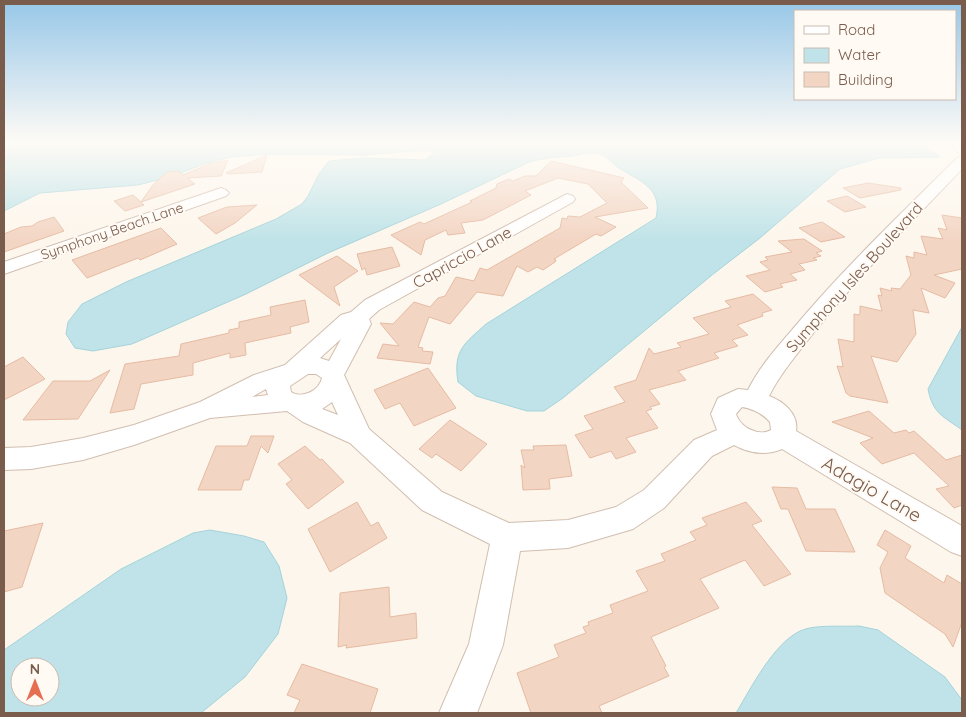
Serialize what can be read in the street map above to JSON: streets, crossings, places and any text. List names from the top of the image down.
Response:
{
  "streets": {
    "street": [
      "Symphony Beach Lane",
      "Capriccio Lane",
      "Symphony Isles Boulevard",
      "Adagio Lane"
    ]
  },
  "crossings": [
    ["Symphony Isles Boulevard", "Adagio Lane"]
  ],
  "legend": ["Road", "Water", "Building"],
  "north": "top"
}
